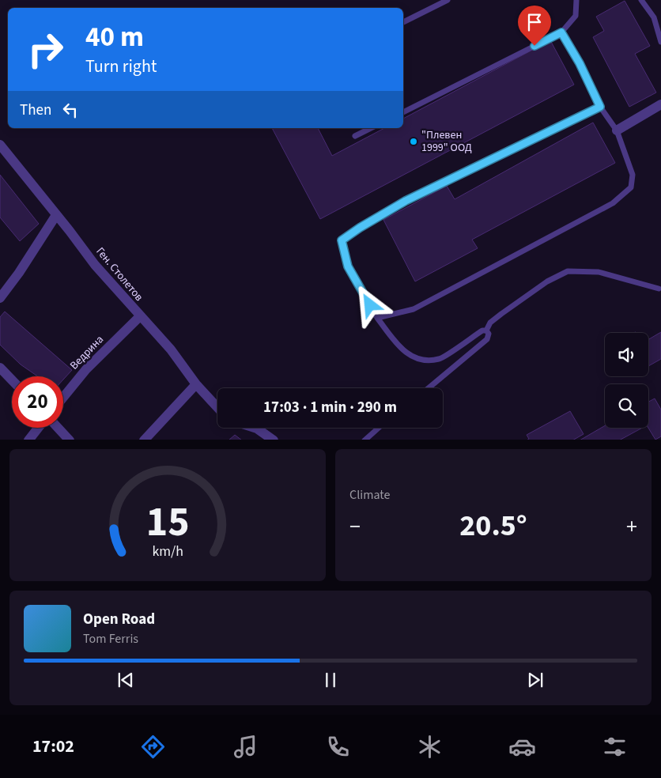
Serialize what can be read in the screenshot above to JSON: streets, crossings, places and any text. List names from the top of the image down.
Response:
{
  "streets": {
    "street": ["Ген. Столетов", "Ведрина"]
  },
  "crossings": [
    ["Ген. Столетов", "Ведрина"]
  ],
  "places": ["\"Плевен 1999\" ООД"],
  "page": {
    "turn": ["40 m", "Turn right"],
    "then": "Then",
    "limit": "20",
    "trip": "17:03 · 1 min · 290 m",
    "tile": "Climate",
    "heat": ["−", "20.5°", "+"],
    "song": ["Open Road", "Tom Ferris"],
    "tabs": "17:02",
    "gauge": ["15", "km/h"]
  }
}
